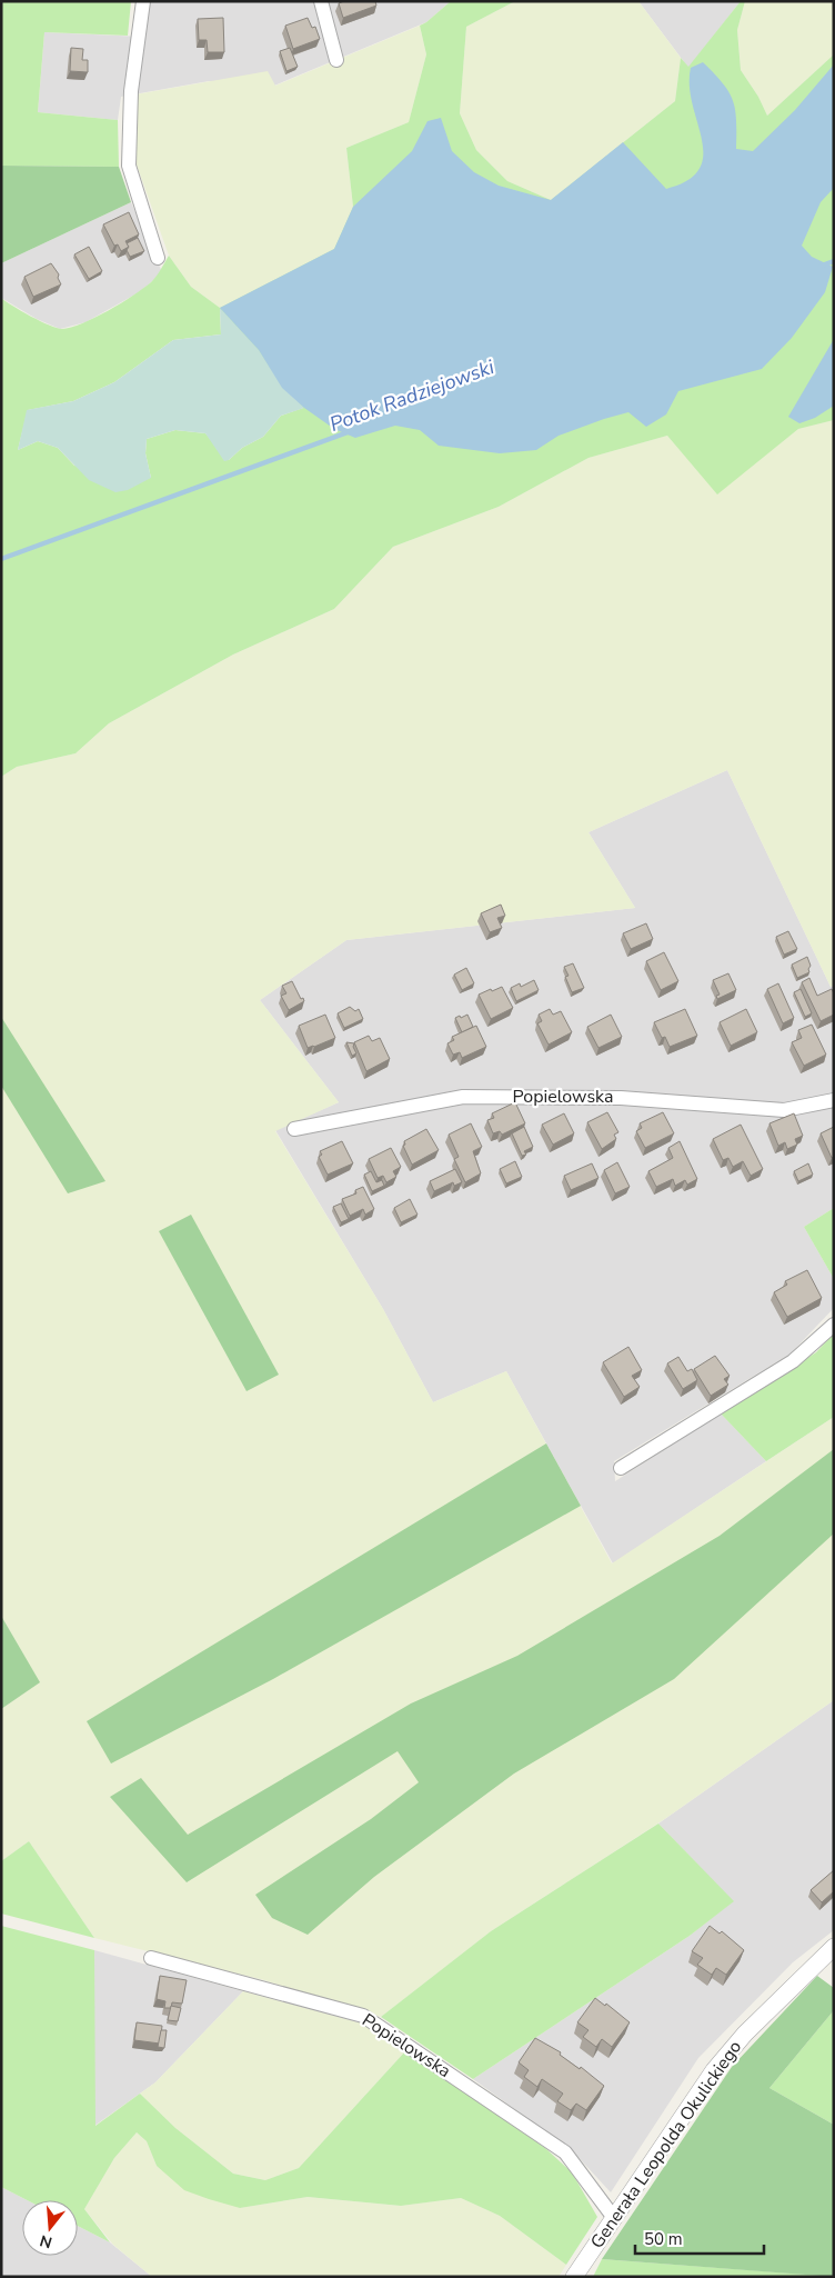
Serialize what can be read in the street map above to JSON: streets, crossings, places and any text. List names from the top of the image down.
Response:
{
  "streets": {
    "street": ["Popielowska", "Generała Leopolda Okulickiego"]
  },
  "crossings": [
    ["Popielowska", "Generała Leopolda Okulickiego"]
  ],
  "water": ["Potok Radziejowski"],
  "scale_bar": "50 m",
  "north": "bottom"
}
